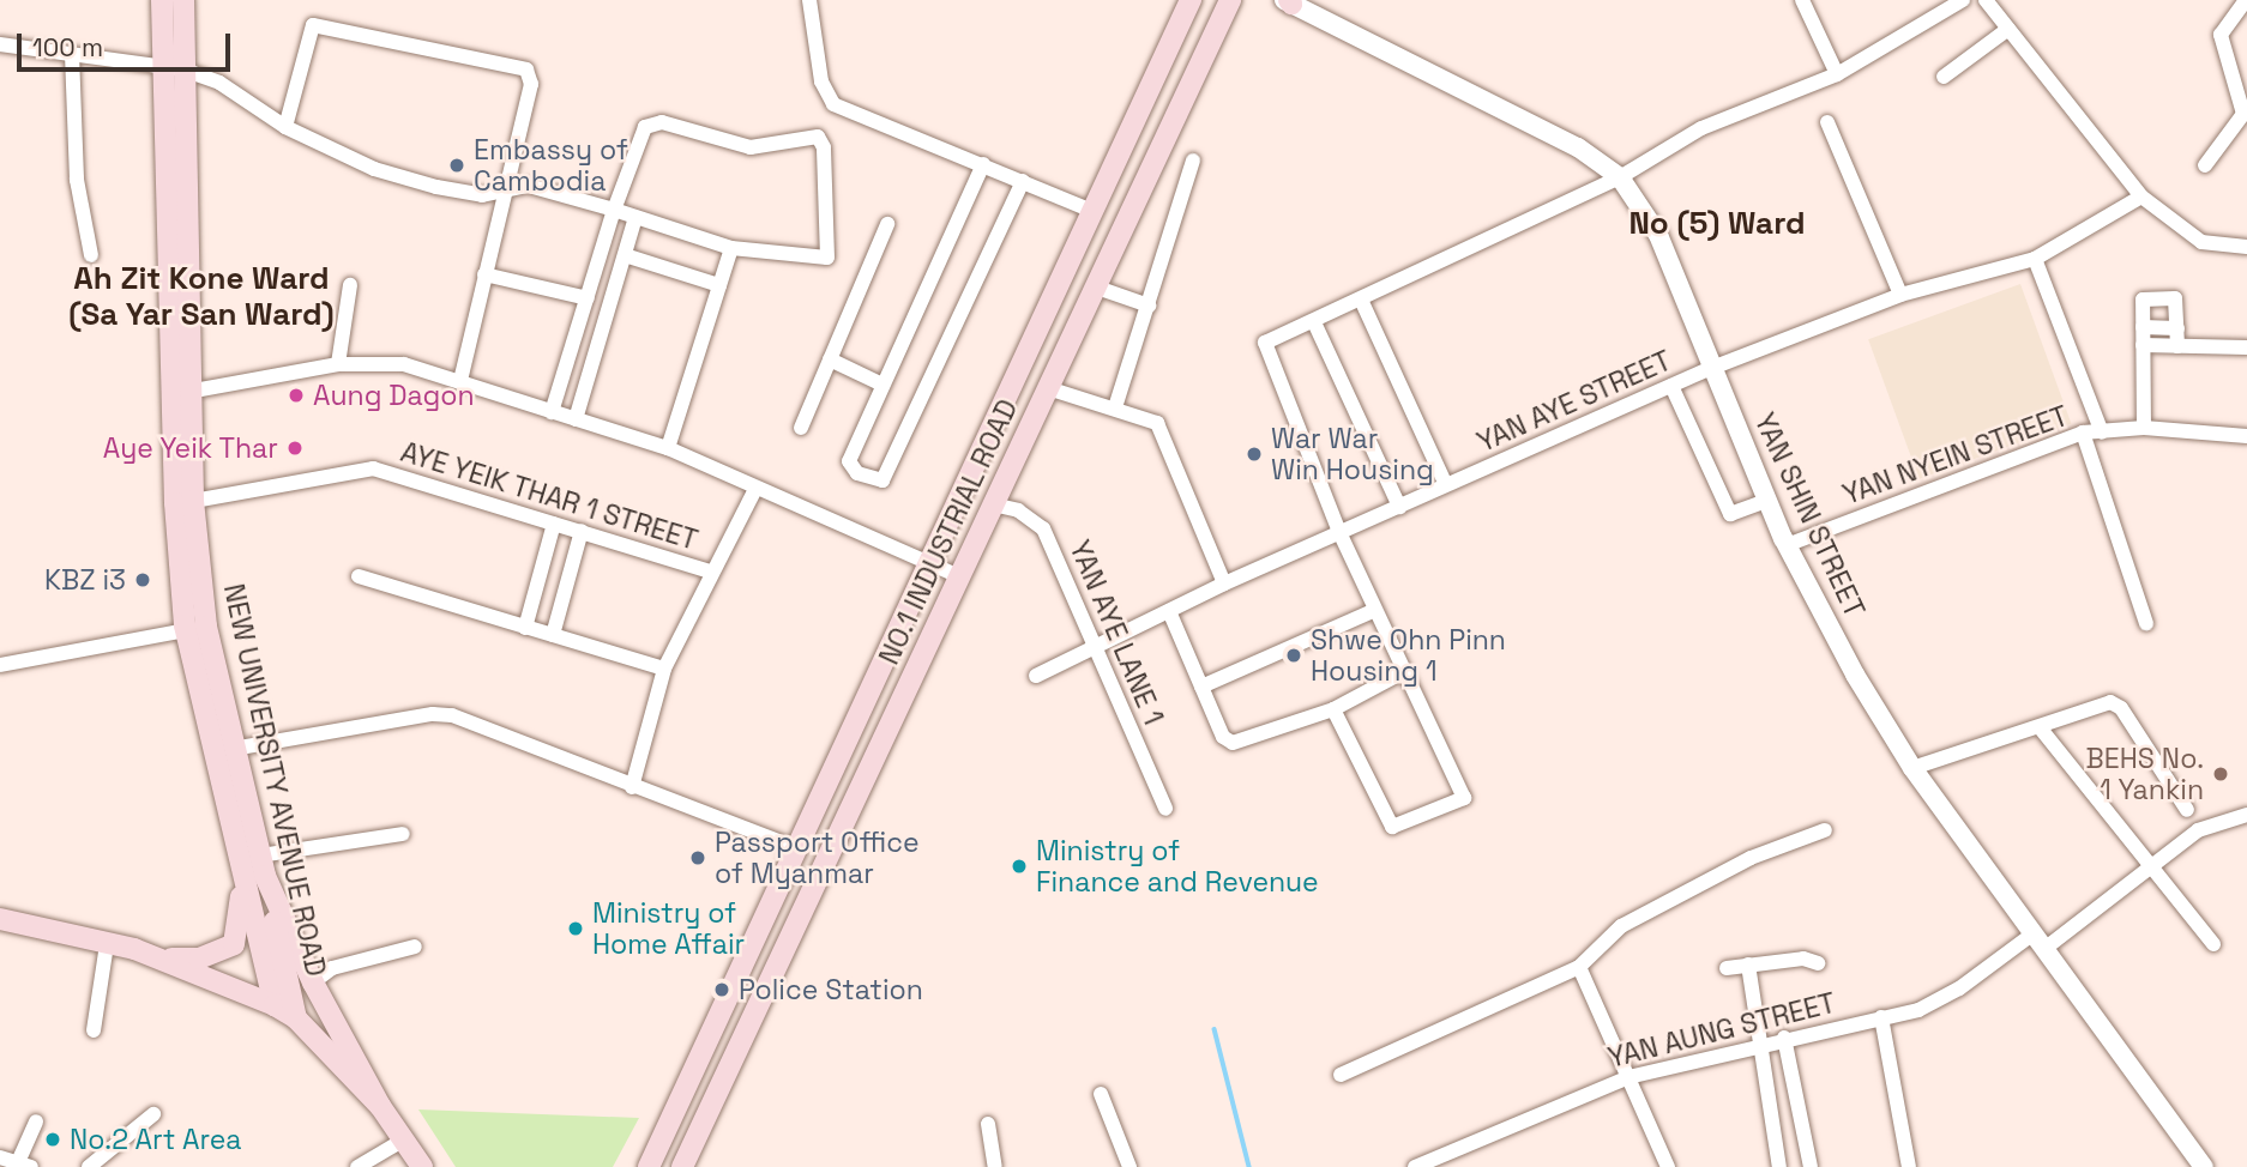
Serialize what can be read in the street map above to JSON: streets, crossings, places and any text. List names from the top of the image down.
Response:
{
  "streets": {
    "main road": ["YAN SHIN STREET", "NO.1 INDUSTRIAL ROAD", "NEW UNIVERSITY AVENUE ROAD"],
    "street": [
      "YAN AYE STREET",
      "YAN NYEIN STREET",
      "AYE YEIK THAR 1 STREET",
      "YAN AYE LANE 1",
      "YAN AUNG STREET"
    ]
  },
  "crossings": [
    ["YAN AYE STREET", "YAN SHIN STREET"],
    ["YAN AYE STREET", "YAN AYE LANE 1"],
    ["YAN NYEIN STREET", "YAN SHIN STREET"],
    ["AYE YEIK THAR 1 STREET", "NEW UNIVERSITY AVENUE ROAD"],
    ["YAN SHIN STREET", "YAN AUNG STREET"],
    ["NO.1 INDUSTRIAL ROAD", "YAN AYE LANE 1"]
  ],
  "districts": ["No (5) Ward", "Ah Zit Kone Ward (Sa Yar San Ward)"],
  "places": [
    "Embassy of Cambodia",
    "Aung Dagon",
    "Aye Yeik Thar",
    "War War Win Housing",
    "KBZ i3",
    "Shwe Ohn Pinn Housing 1",
    "BEHS No. 1 Yankin",
    "Passport Office of Myanmar",
    "Ministry of Finance and Revenue",
    "Ministry of Home Affair",
    "Police Station",
    "No.2 Art Area"
  ],
  "scale_bar": "100 m"
}
